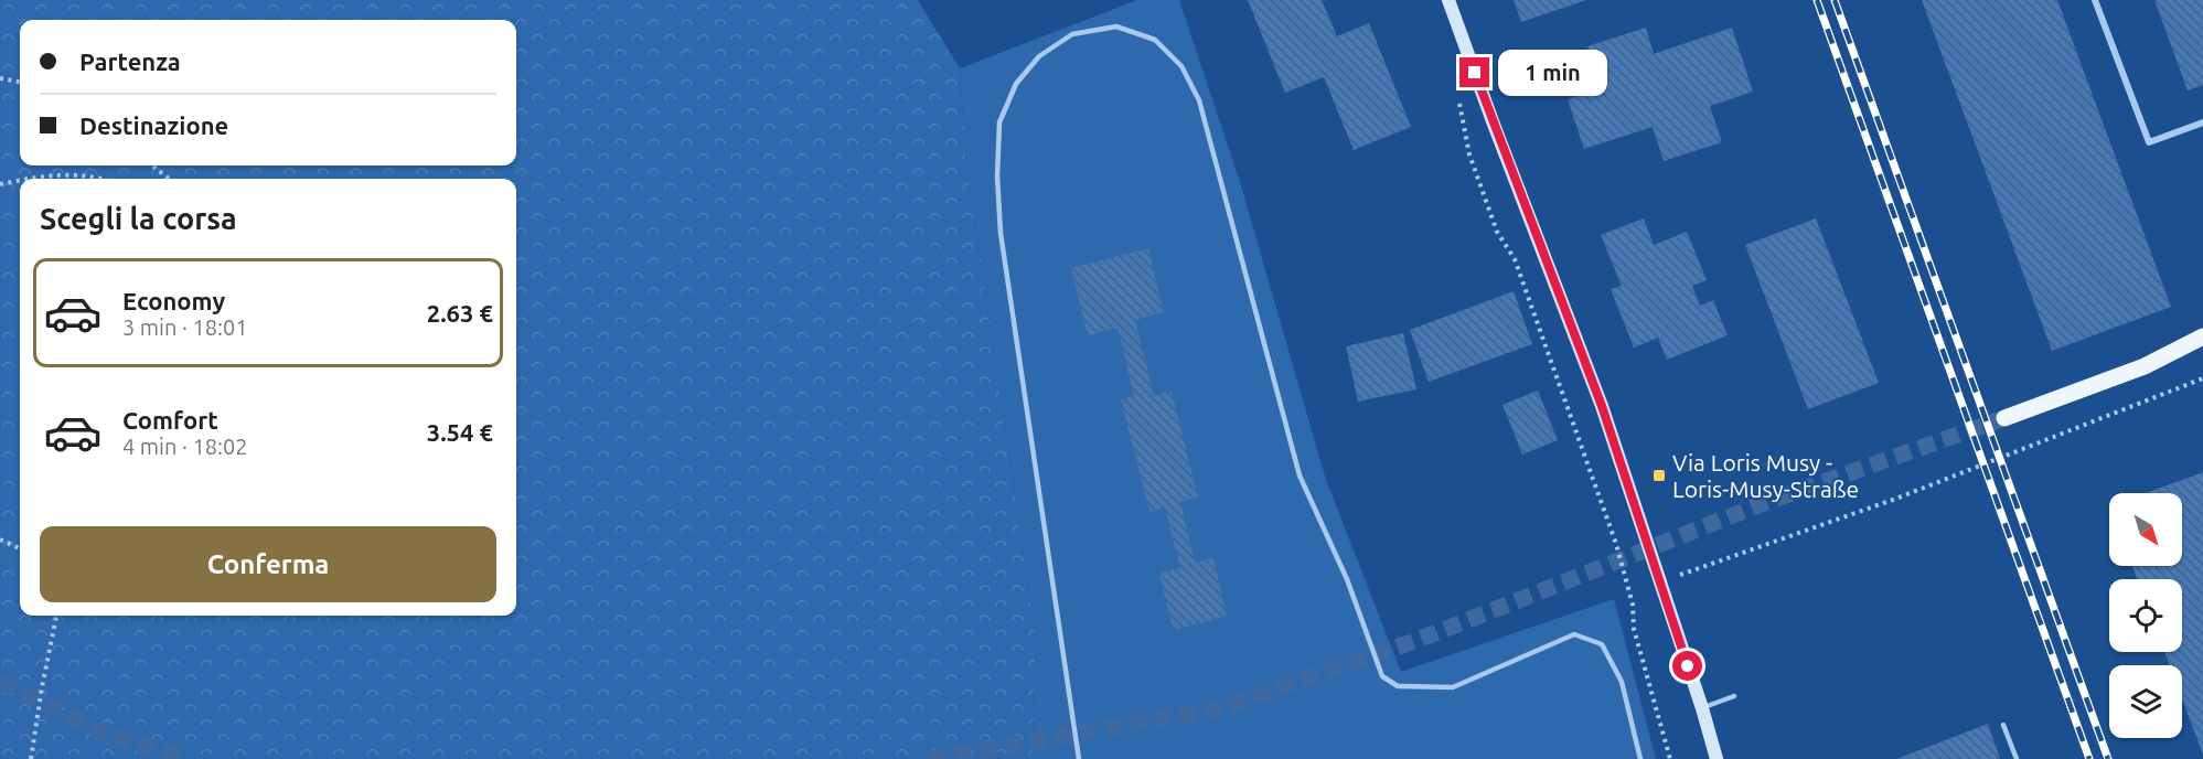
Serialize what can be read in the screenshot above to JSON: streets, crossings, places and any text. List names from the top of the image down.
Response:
{
  "places": {
    "transit": ["Via Loris Musy - Loris-Musy-Straße"]
  },
  "north": "bottom right",
  "page": {
    "banner": ["Partenza", "Destinazione"],
    "bubble": "1 min",
    "heading": "Scegli la corsa",
    "list": [
      {
        "name": "Economy",
        "note": "3 min · 18:01",
        "value": "2.63 €"
      },
      {
        "name": "Comfort",
        "note": "4 min · 18:02",
        "value": "3.54 €"
      }
    ],
    "buttons": "Conferma"
  }
}
